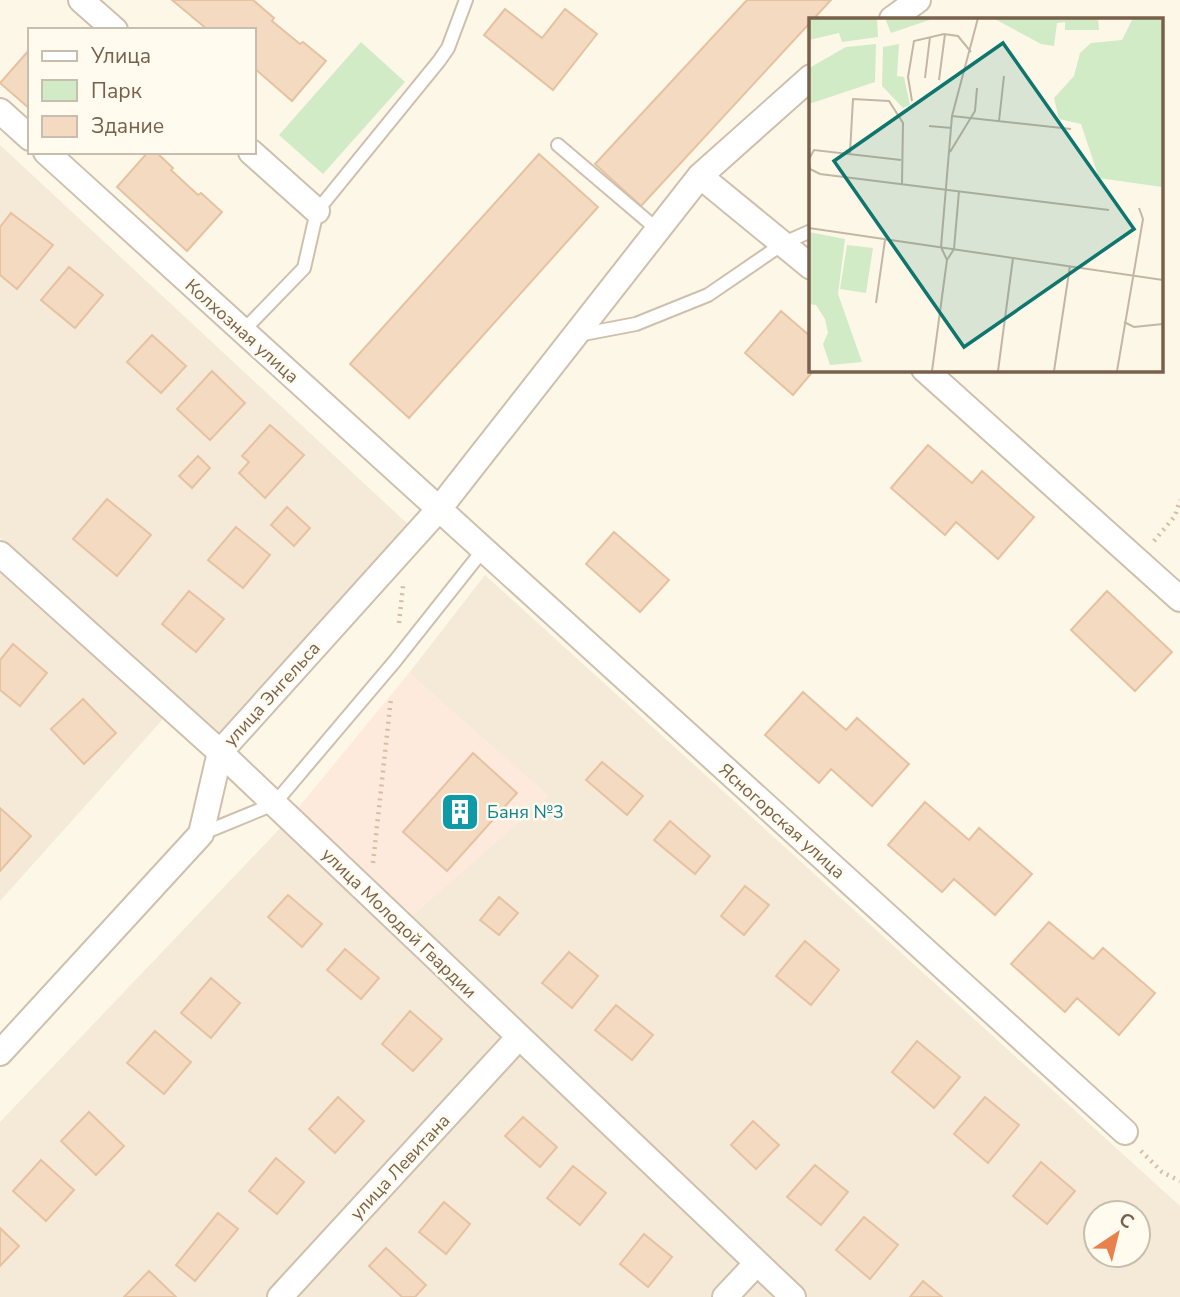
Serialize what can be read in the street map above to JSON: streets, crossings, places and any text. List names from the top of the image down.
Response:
{
  "streets": {
    "street": [
      "Колхозная улица",
      "улица Энгельса",
      "Ясногорская улица",
      "улица Молодой Гвардии",
      "улица Левитана"
    ]
  },
  "crossings": [
    ["Колхозная улица", "улица Энгельса"],
    ["Колхозная улица", "Ясногорская улица"],
    ["улица Энгельса", "Ясногорская улица"],
    ["улица Энгельса", "улица Молодой Гвардии"],
    ["улица Молодой Гвардии", "улица Левитана"]
  ],
  "places": {
    "building": ["Баня №3"]
  },
  "legend": ["Улица", "Парк", "Здание"],
  "north": "top right"
}
